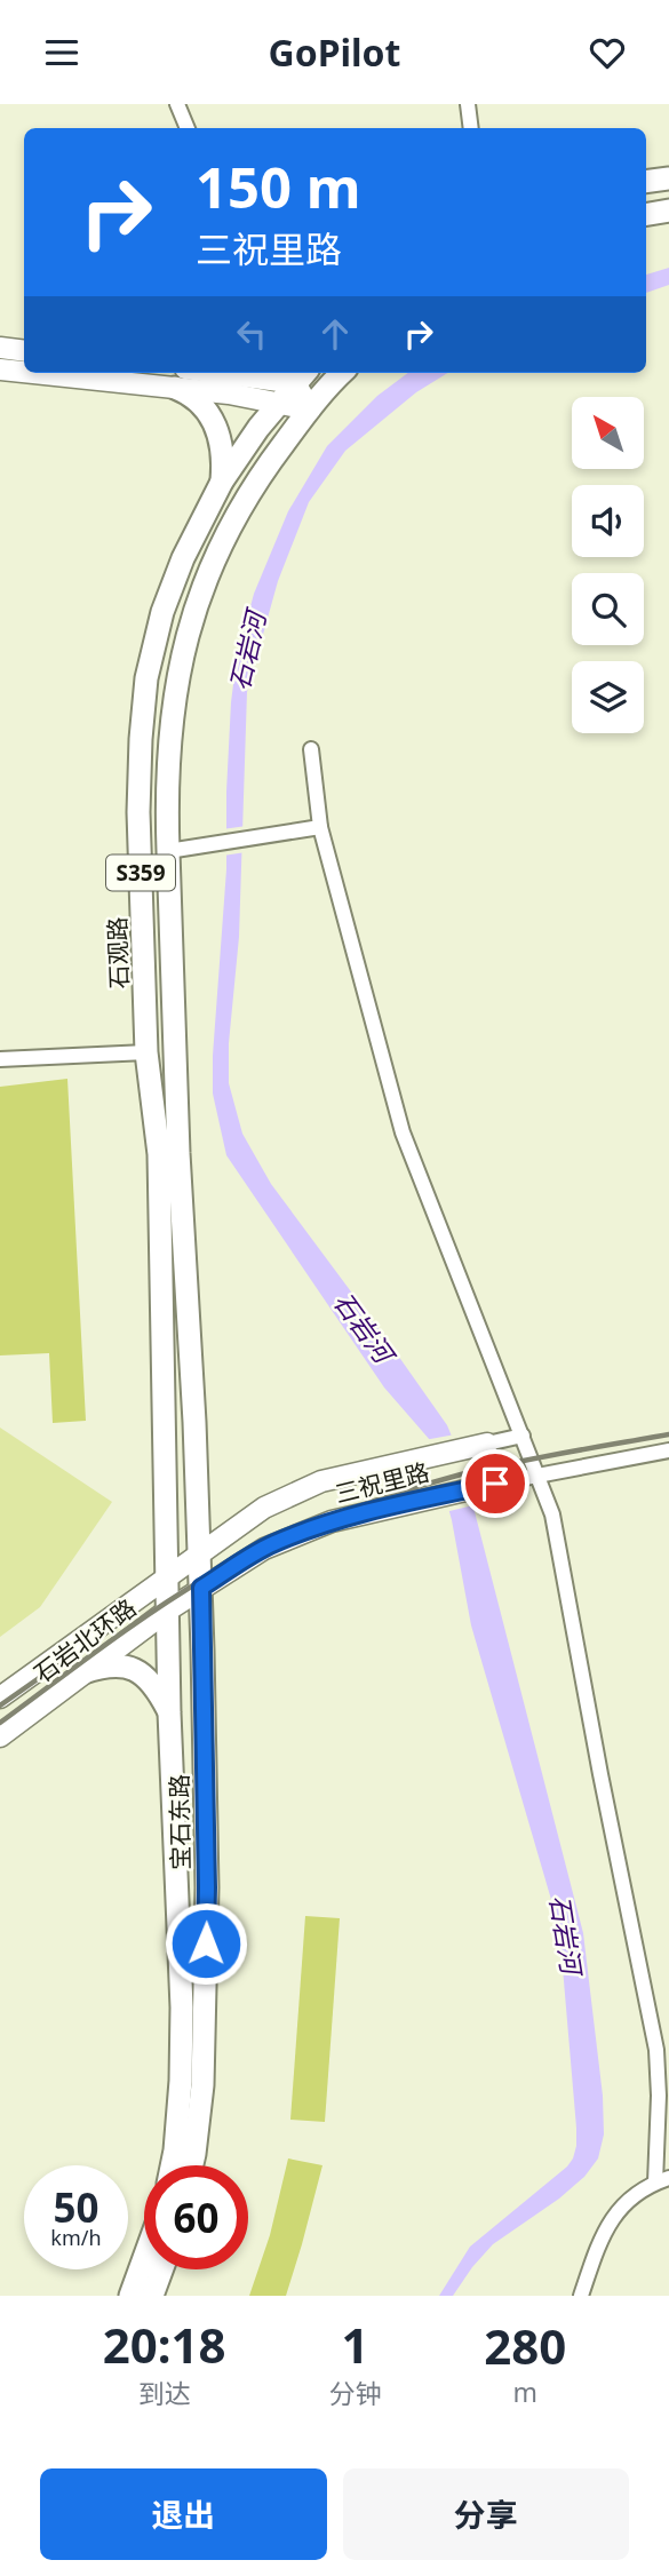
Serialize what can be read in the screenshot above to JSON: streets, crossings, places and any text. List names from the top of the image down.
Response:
{
  "streets": {
    "main road": ["S359", "石观路", "宝石东路"],
    "street": ["三祝里路", "石岩北环路"]
  },
  "crossings": [
    ["石观路", "石岩北环路"],
    ["石观路", "宝石东路"],
    ["三祝里路", "石岩北环路"],
    ["三祝里路", "宝石东路"],
    ["石岩北环路", "宝石东路"]
  ],
  "water": ["石岩河"],
  "north": "top left",
  "page": {
    "header": "GoPilot",
    "turn": ["150 m", "三祝里路"],
    "speed": "50 km/h",
    "limit": "60",
    "eta": [
      "20:18",
      "到达",
      "1",
      "分钟",
      "280",
      "m"
    ],
    "buttons": ["退出", "分享"]
  }
}
